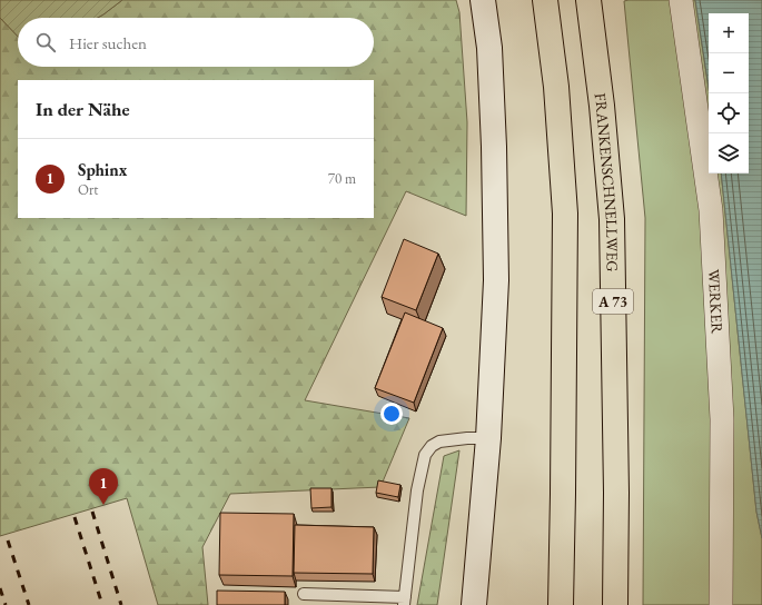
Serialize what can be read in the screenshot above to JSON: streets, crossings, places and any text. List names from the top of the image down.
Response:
{
  "streets": {
    "highway": ["FRANKENSCHNELLWEG", "A 73"],
    "street": ["WERKER"]
  },
  "page": {
    "map_buttons": ["+", "−"],
    "search": "Hier suchen",
    "heading": "In der Nähe",
    "list": [
      {
        "mark": "1",
        "name": "Sphinx",
        "note": "Ort",
        "value": "70 m"
      }
    ],
    "pins": "1"
  }
}
